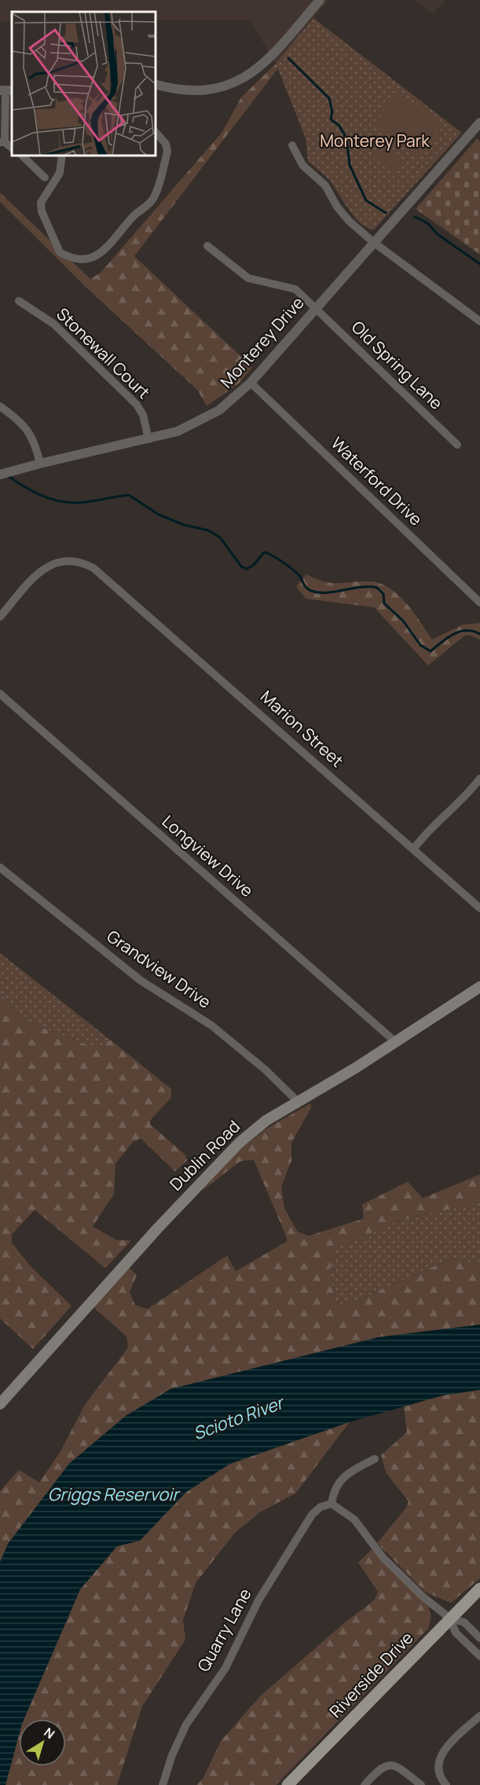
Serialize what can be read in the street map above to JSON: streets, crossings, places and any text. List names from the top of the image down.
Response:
{
  "streets": {
    "main road": ["Dublin Road", "Riverside Drive"],
    "street": [
      "Monterey Drive",
      "Stonewall Court",
      "Old Spring Lane",
      "Waterford Drive",
      "Marion Street",
      "Longview Drive",
      "Grandview Drive",
      "Quarry Lane"
    ]
  },
  "crossings": [
    ["Monterey Drive", "Stonewall Court"],
    ["Monterey Drive", "Old Spring Lane"],
    ["Monterey Drive", "Waterford Drive"],
    ["Longview Drive", "Dublin Road"],
    ["Grandview Drive", "Dublin Road"]
  ],
  "water": ["Scioto River", "Griggs Reservoir"],
  "parks": ["Monterey Park"],
  "north": "top right"
}
